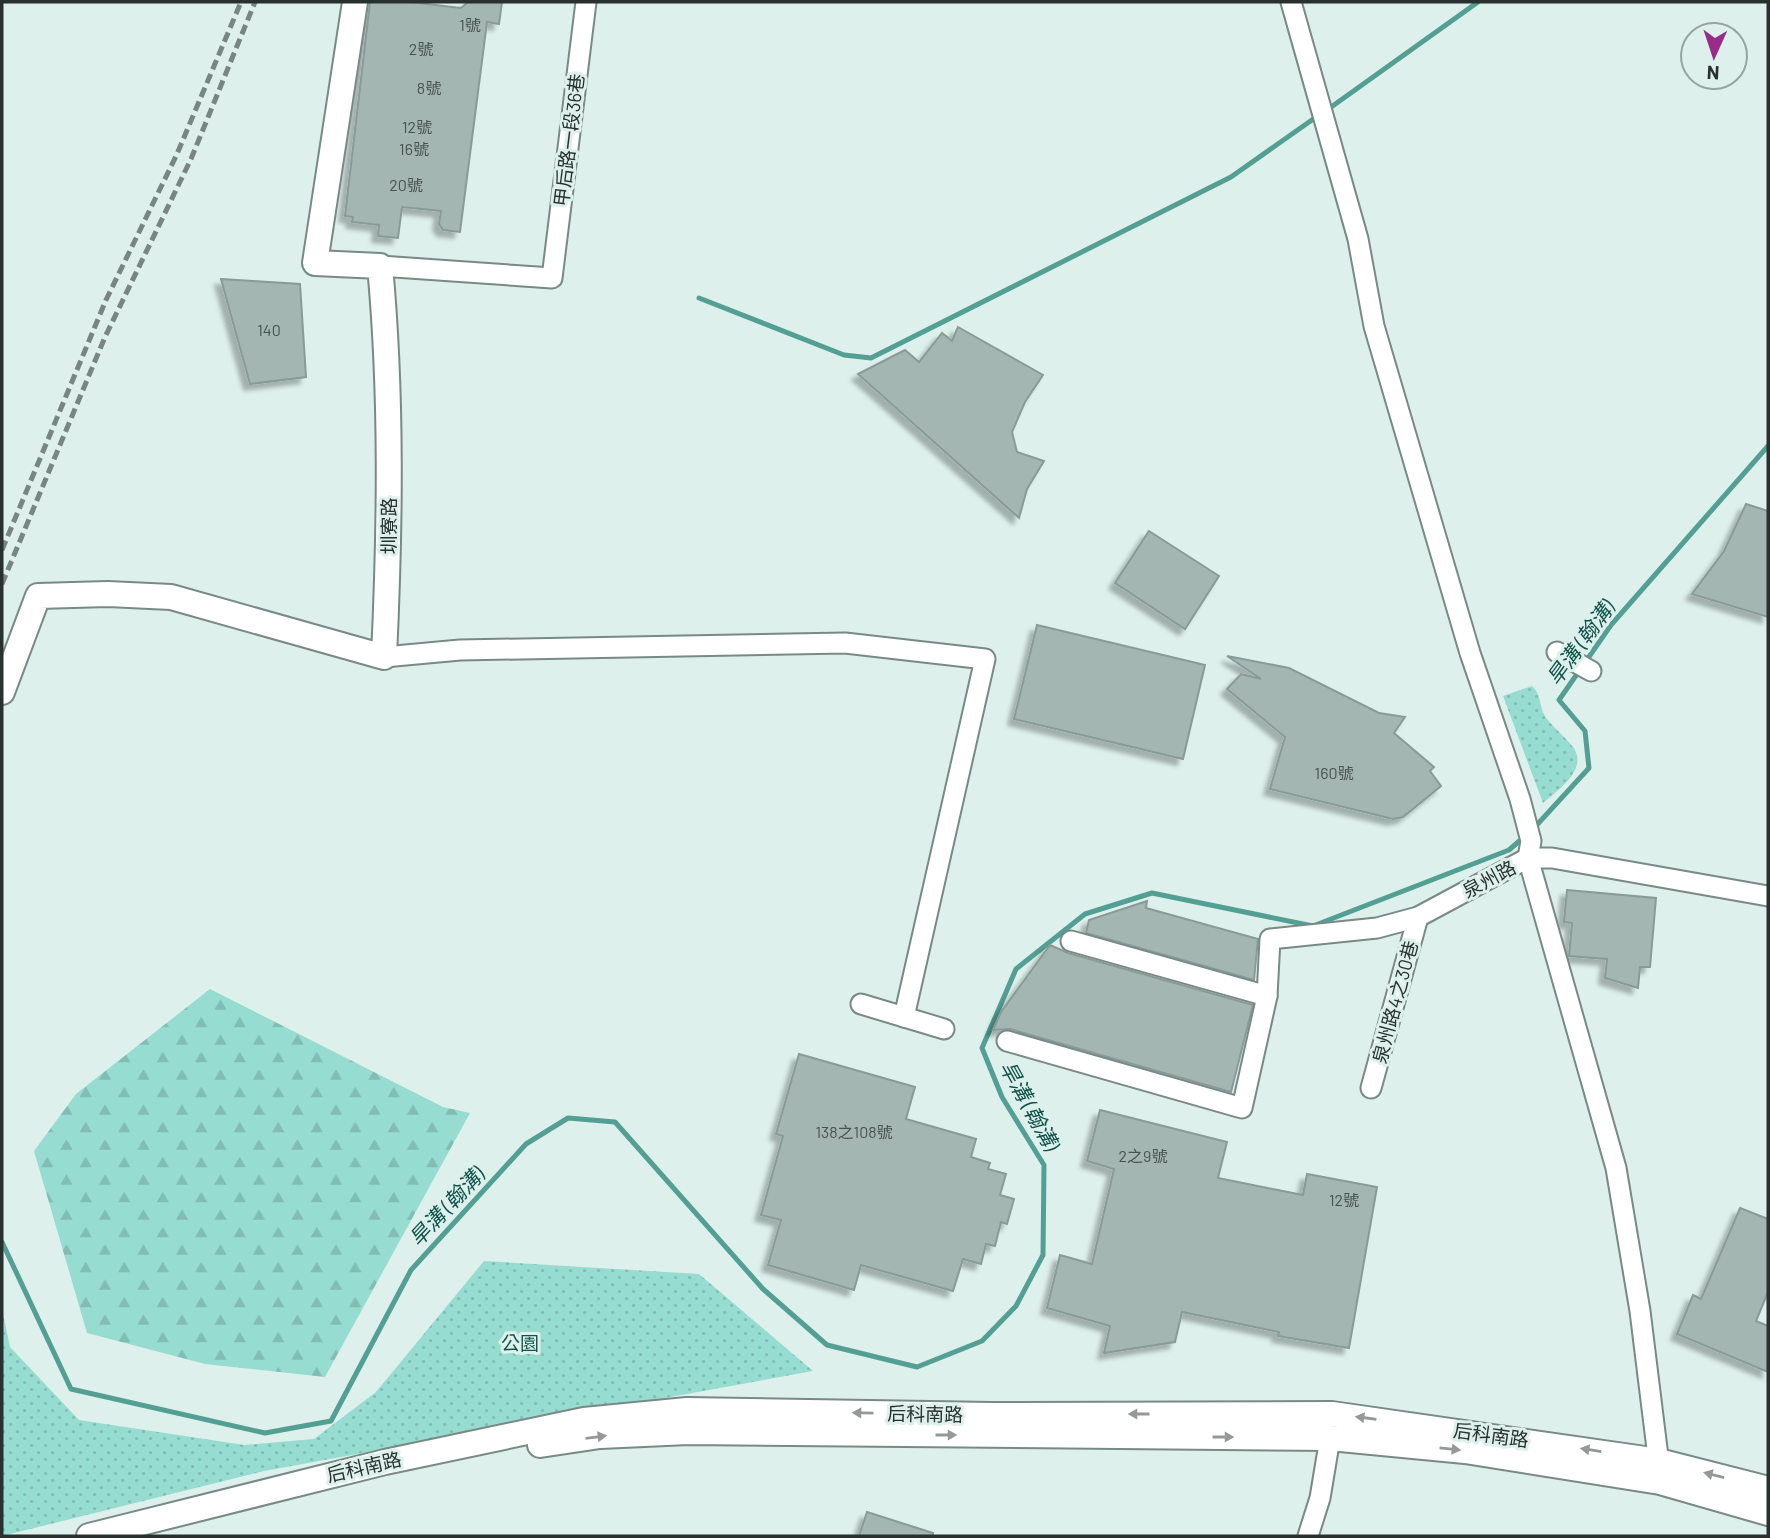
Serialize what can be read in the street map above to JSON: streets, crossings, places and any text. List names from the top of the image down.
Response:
{
  "streets": {
    "street": [
      "甲后路一段36巷",
      "圳寮路",
      "泉州路",
      "泉州路4之30巷",
      "后科南路"
    ]
  },
  "crossings": [
    ["甲后路一段36巷", "圳寮路"],
    ["泉州路", "泉州路4之30巷"]
  ],
  "water": ["旱溝 (翰溝)"],
  "parks": ["公園"],
  "house_numbers": [
    "1號",
    "2號",
    "8號",
    "12號",
    "16號",
    "20號",
    "140",
    "160號",
    "138之108號",
    "2之9號",
    "12號"
  ],
  "north": "bottom"
}
